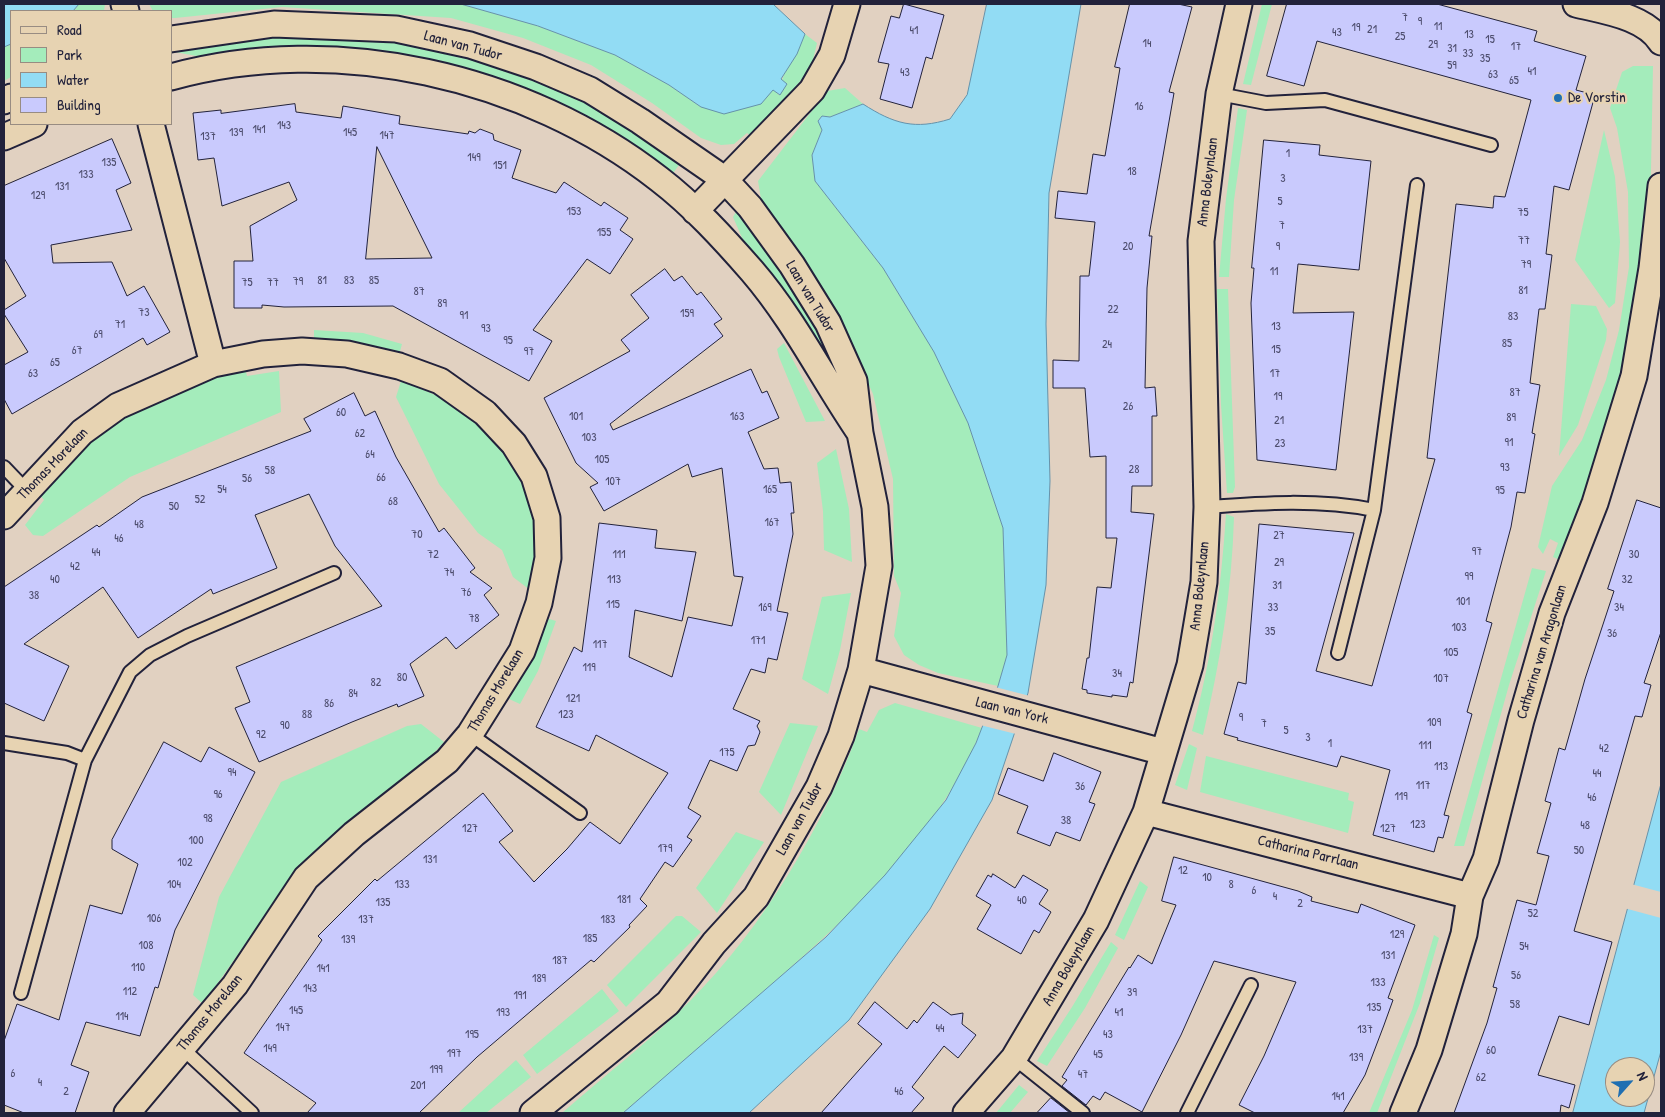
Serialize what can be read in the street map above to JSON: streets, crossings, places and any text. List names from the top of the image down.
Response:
{
  "streets": {
    "street": [
      "Laan van Tudor",
      "Anna Boleynlaan",
      "Thomas Morelaan",
      "Catharina van Aragonlaan",
      "Laan van York",
      "Catharina Parrlaan"
    ]
  },
  "crossings": [
    ["Laan van Tudor", "Laan van York"],
    ["Anna Boleynlaan", "Laan van York"],
    ["Anna Boleynlaan", "Catharina Parrlaan"],
    ["Catharina van Aragonlaan", "Catharina Parrlaan"]
  ],
  "places": ["De Vorstin"],
  "house_numbers": [
    "7",
    "9",
    "11",
    "19",
    "21",
    "41",
    "43",
    "13",
    "25",
    "15",
    "14",
    "29",
    "17",
    "31",
    "33",
    "35",
    "59",
    "41",
    "43",
    "63",
    "65",
    "16",
    "143",
    "141",
    "139",
    "145",
    "147",
    "137",
    "1",
    "149",
    "135",
    "151",
    "18",
    "133",
    "3",
    "131",
    "129",
    "5",
    "153",
    "75",
    "7",
    "155",
    "77",
    "20",
    "9",
    "79",
    "11",
    "81",
    "83",
    "85",
    "79",
    "75",
    "77",
    "81",
    "87",
    "89",
    "22",
    "73",
    "159",
    "91",
    "83",
    "71",
    "13",
    "93",
    "69",
    "95",
    "85",
    "24",
    "15",
    "67",
    "97",
    "65",
    "63",
    "17",
    "87",
    "19",
    "26",
    "60",
    "101",
    "163",
    "89",
    "21",
    "62",
    "103",
    "91",
    "23",
    "64",
    "105",
    "93",
    "28",
    "58",
    "66",
    "56",
    "107",
    "54",
    "165",
    "95",
    "52",
    "68",
    "50",
    "167",
    "48",
    "70",
    "27",
    "46",
    "97",
    "44",
    "72",
    "111",
    "30",
    "29",
    "42",
    "74",
    "99",
    "40",
    "113",
    "32",
    "31",
    "76",
    "38",
    "101",
    "115",
    "169",
    "33",
    "34",
    "78",
    "103",
    "35",
    "36",
    "171",
    "117",
    "105",
    "119",
    "34",
    "80",
    "107",
    "82",
    "84",
    "121",
    "86",
    "88",
    "123",
    "9",
    "109",
    "7",
    "90",
    "5",
    "92",
    "3",
    "1",
    "111",
    "42",
    "175",
    "113",
    "94",
    "44",
    "117",
    "36",
    "96",
    "119",
    "46",
    "98",
    "38",
    "123",
    "48",
    "127",
    "127",
    "100",
    "179",
    "50",
    "131",
    "102",
    "12",
    "10",
    "104",
    "133",
    "8",
    "6",
    "4",
    "181",
    "40",
    "135",
    "2",
    "52",
    "106",
    "137",
    "183",
    "129",
    "185",
    "139",
    "108",
    "54",
    "131",
    "187",
    "110",
    "141",
    "56",
    "189",
    "133",
    "143",
    "112",
    "39",
    "191",
    "58",
    "135",
    "145",
    "193",
    "41",
    "114",
    "147",
    "44",
    "137",
    "195",
    "43",
    "149",
    "60",
    "197",
    "45",
    "139",
    "199",
    "6",
    "47",
    "62",
    "4",
    "201",
    "2",
    "46",
    "141"
  ],
  "legend": [
    "Road",
    "Park",
    "Water",
    "Building"
  ],
  "north": "top right"
}
